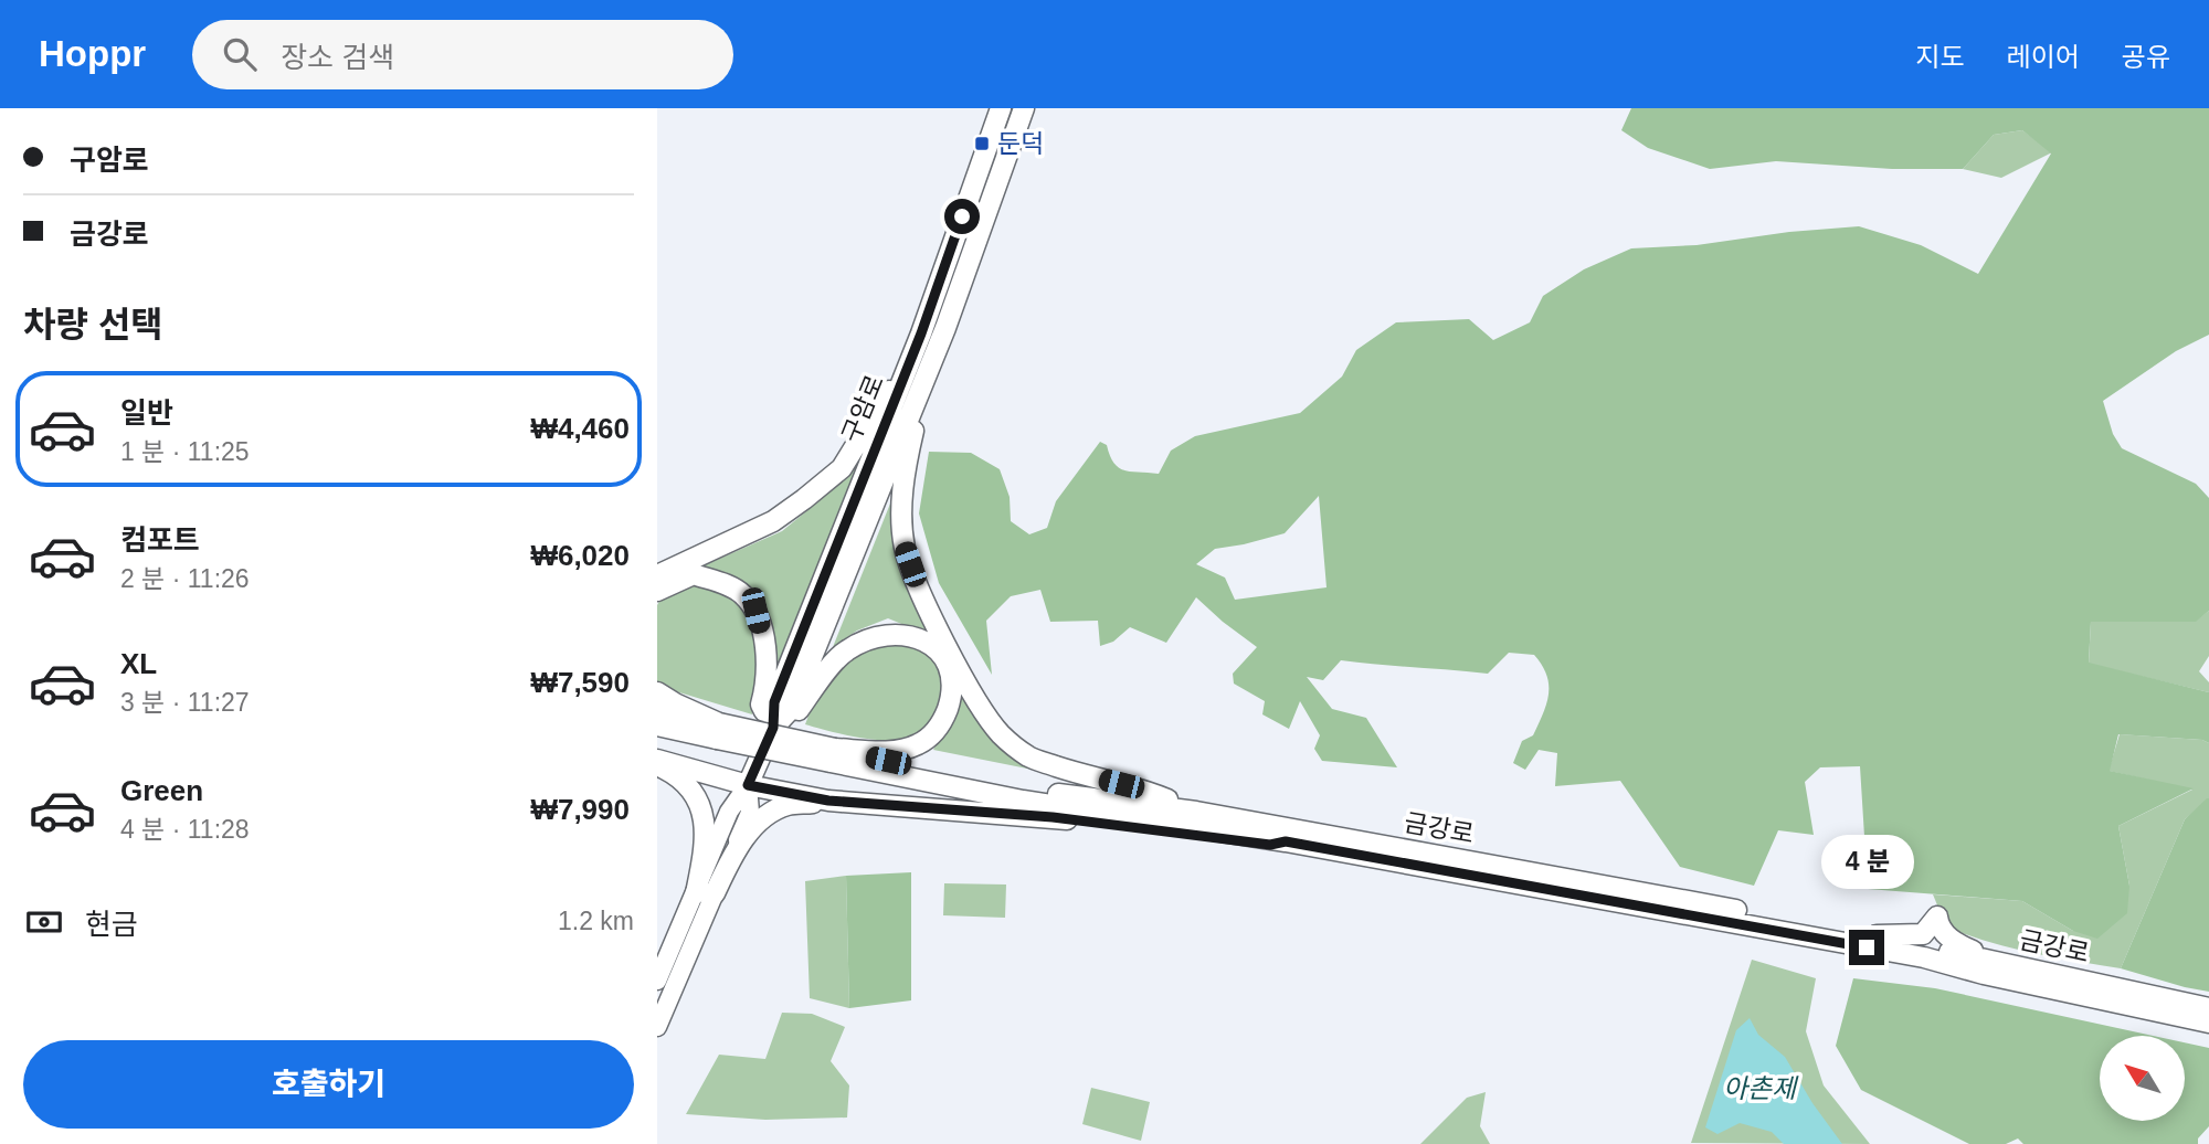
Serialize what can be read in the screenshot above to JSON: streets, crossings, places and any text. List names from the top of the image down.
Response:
{
  "streets": {
    "highway": ["구암로", "금강로"]
  },
  "water": ["아촌제"],
  "places": {
    "transit": ["둔덕"]
  },
  "north": "top left",
  "page": {
    "header": "Hoppr",
    "search": "장소 검색",
    "nav": ["지도", "레이어", "공유"],
    "banner": ["구암로", "금강로"],
    "heading": "차량 선택",
    "list": [
      {
        "name": "일반",
        "note": "1 분 · 11:25",
        "value": "₩4,460"
      },
      {
        "name": "컴포트",
        "note": "2 분 · 11:26",
        "value": "₩6,020"
      },
      {
        "name": "XL",
        "note": "3 분 · 11:27",
        "value": "₩7,590"
      },
      {
        "name": "Green",
        "note": "4 분 · 11:28",
        "value": "₩7,990"
      }
    ],
    "bubble": "4 분",
    "pay": ["현금", "1.2 km"],
    "buttons": "호출하기"
  }
}
